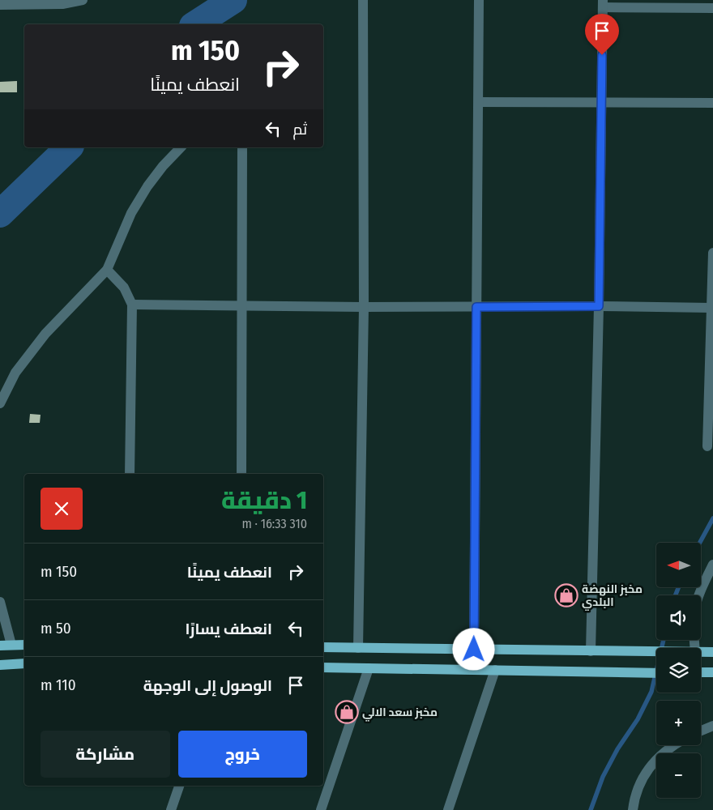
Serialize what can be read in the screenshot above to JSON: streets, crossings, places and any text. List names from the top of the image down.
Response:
{
  "places": {
    "shop": ["مخبز النهضة البلدي", "مخبز سعد الالي"]
  },
  "north": "left",
  "page": {
    "turn": ["150 m", "انعطف يمينًا"],
    "then": "ثم",
    "heading": ["1 دقيقة", "310 m · 16:33"],
    "map_buttons": ["+", "−"],
    "list": [
      {
        "name": "انعطف يمينًا",
        "value": "150 m"
      },
      {
        "name": "انعطف يسارًا",
        "value": "50 m"
      },
      {
        "name": "الوصول إلى الوجهة",
        "value": "110 m"
      }
    ],
    "buttons": ["خروج", "مشاركة"]
  }
}
